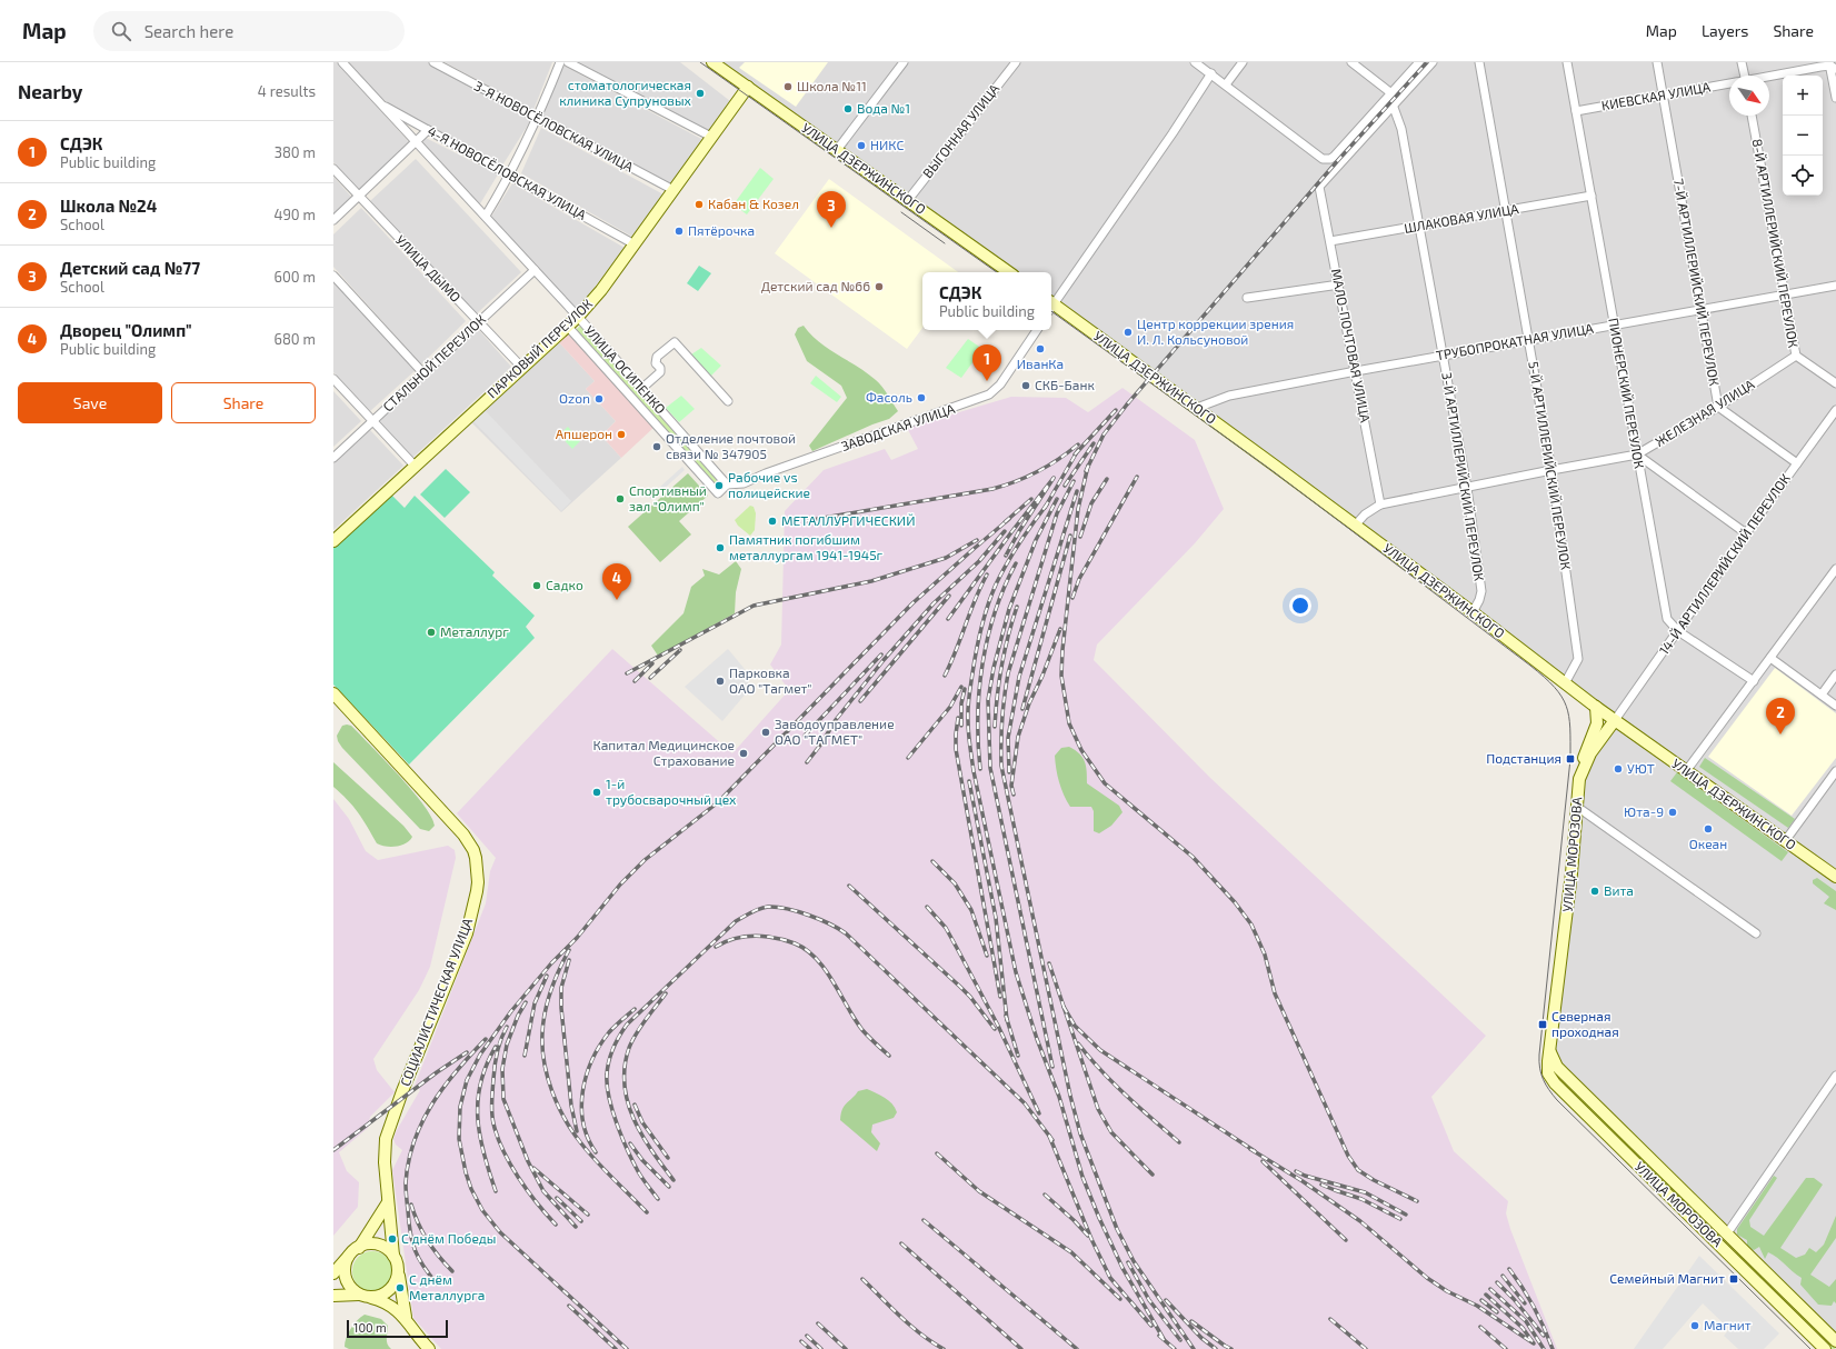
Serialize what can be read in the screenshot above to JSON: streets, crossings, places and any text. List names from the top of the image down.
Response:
{
  "streets": {
    "main road": [
      "УЛИЦА ДЗЕРЖИНСКОГО",
      "ПАРКОВЫЙ ПЕРЕУЛОК",
      "УЛИЦА МОРОЗОВА",
      "СОЦИАЛИСТИЧЕСКАЯ УЛИЦА"
    ],
    "street": [
      "КИЕВСКАЯ УЛИЦА",
      "3-Я НОВОСЁЛОВСКАЯ УЛИЦА",
      "ВЫГОННАЯ УЛИЦА",
      "4-Я НОВОСЁЛОВСКАЯ УЛИЦА",
      "ШЛАКОВАЯ УЛИЦА",
      "8-Й АРТИЛЛЕРИЙСКИЙ ПЕРЕУЛОК",
      "УЛИЦА ДЫМО",
      "7-Й АРТИЛЛЕРИЙСКИЙ ПЕРЕУЛОК",
      "ТРУБОПРОКАТНАЯ УЛИЦА",
      "МАЛО-ПОЧТОВАЯ УЛИЦА",
      "СТАЛЬНОЙ ПЕРЕУЛОК",
      "УЛИЦА ОСИПЕНКО",
      "ПИОНЕРСКИЙ ПЕРЕУЛОК",
      "ЖЕЛЕЗНАЯ УЛИЦА",
      "ЗАВОДСКАЯ УЛИЦА",
      "5-Й АРТИЛЛЕРИЙСКИЙ ПЕРЕУЛОК",
      "3-Й АРТИЛЛЕРИЙСКИЙ ПЕРЕУЛОК",
      "14-Й АРТИЛЛЕРИЙСКИЙ ПЕРЕУЛОК"
    ]
  },
  "crossings": [
    ["КИЕВСКАЯ УЛИЦА", "7-Й АРТИЛЛЕРИЙСКИЙ ПЕРЕУЛОК"],
    ["КИЕВСКАЯ УЛИЦА", "ПИОНЕРСКИЙ ПЕРЕУЛОК"],
    ["3-Я НОВОСЁЛОВСКАЯ УЛИЦА", "ПАРКОВЫЙ ПЕРЕУЛОК"],
    ["ВЫГОННАЯ УЛИЦА", "УЛИЦА ДЗЕРЖИНСКОГО"],
    ["УЛИЦА ДЗЕРЖИНСКОГО", "ТРУБОПРОКАТНАЯ УЛИЦА"],
    ["УЛИЦА ДЗЕРЖИНСКОГО", "ПАРКОВЫЙ ПЕРЕУЛОК"],
    ["УЛИЦА ДЗЕРЖИНСКОГО", "ЖЕЛЕЗНАЯ УЛИЦА"],
    ["УЛИЦА ДЗЕРЖИНСКОГО", "5-Й АРТИЛЛЕРИЙСКИЙ ПЕРЕУЛОК"],
    ["УЛИЦА ДЗЕРЖИНСКОГО", "3-Й АРТИЛЛЕРИЙСКИЙ ПЕРЕУЛОК"],
    ["УЛИЦА ДЗЕРЖИНСКОГО", "14-Й АРТИЛЛЕРИЙСКИЙ ПЕРЕУЛОК"],
    ["УЛИЦА ДЗЕРЖИНСКОГО", "УЛИЦА МОРОЗОВА"],
    ["4-Я НОВОСЁЛОВСКАЯ УЛИЦА", "ПАРКОВЫЙ ПЕРЕУЛОК"],
    ["4-Я НОВОСЁЛОВСКАЯ УЛИЦА", "УЛИЦА ОСИПЕНКО"],
    ["ШЛАКОВАЯ УЛИЦА", "МАЛО-ПОЧТОВАЯ УЛИЦА"],
    ["ШЛАКОВАЯ УЛИЦА", "ПИОНЕРСКИЙ ПЕРЕУЛОК"],
    ["ШЛАКОВАЯ УЛИЦА", "5-Й АРТИЛЛЕРИЙСКИЙ ПЕРЕУЛОК"],
    ["ШЛАКОВАЯ УЛИЦА", "3-Й АРТИЛЛЕРИЙСКИЙ ПЕРЕУЛОК"],
    ["8-Й АРТИЛЛЕРИЙСКИЙ ПЕРЕУЛОК", "ТРУБОПРОКАТНАЯ УЛИЦА"],
    ["8-Й АРТИЛЛЕРИЙСКИЙ ПЕРЕУЛОК", "ЖЕЛЕЗНАЯ УЛИЦА"],
    ["УЛИЦА ДЫМО", "ПАРКОВЫЙ ПЕРЕУЛОК"],
    ["УЛИЦА ДЫМО", "СТАЛЬНОЙ ПЕРЕУЛОК"],
    ["7-Й АРТИЛЛЕРИЙСКИЙ ПЕРЕУЛОК", "ТРУБОПРОКАТНАЯ УЛИЦА"],
    ["7-Й АРТИЛЛЕРИЙСКИЙ ПЕРЕУЛОК", "ЖЕЛЕЗНАЯ УЛИЦА"],
    ["ТРУБОПРОКАТНАЯ УЛИЦА", "МАЛО-ПОЧТОВАЯ УЛИЦА"],
    ["ТРУБОПРОКАТНАЯ УЛИЦА", "ПИОНЕРСКИЙ ПЕРЕУЛОК"],
    ["ТРУБОПРОКАТНАЯ УЛИЦА", "5-Й АРТИЛЛЕРИЙСКИЙ ПЕРЕУЛОК"],
    ["ТРУБОПРОКАТНАЯ УЛИЦА", "3-Й АРТИЛЛЕРИЙСКИЙ ПЕРЕУЛОК"],
    ["МАЛО-ПОЧТОВАЯ УЛИЦА", "ЖЕЛЕЗНАЯ УЛИЦА"],
    ["МАЛО-ПОЧТОВАЯ УЛИЦА", "3-Й АРТИЛЛЕРИЙСКИЙ ПЕРЕУЛОК"],
    ["ПАРКОВЫЙ ПЕРЕУЛОК", "УЛИЦА ОСИПЕНКО"],
    ["СТАЛЬНОЙ ПЕРЕУЛОК", "УЛИЦА ОСИПЕНКО"],
    ["УЛИЦА ОСИПЕНКО", "ЗАВОДСКАЯ УЛИЦА"],
    ["ПИОНЕРСКИЙ ПЕРЕУЛОК", "ЖЕЛЕЗНАЯ УЛИЦА"],
    ["ПИОНЕРСКИЙ ПЕРЕУЛОК", "14-Й АРТИЛЛЕРИЙСКИЙ ПЕРЕУЛОК"],
    ["ЖЕЛЕЗНАЯ УЛИЦА", "5-Й АРТИЛЛЕРИЙСКИЙ ПЕРЕУЛОК"],
    ["ЖЕЛЕЗНАЯ УЛИЦА", "3-Й АРТИЛЛЕРИЙСКИЙ ПЕРЕУЛОК"],
    ["14-Й АРТИЛЛЕРИЙСКИЙ ПЕРЕУЛОК", "УЛИЦА МОРОЗОВА"]
  ],
  "places": {
    "other": [
      "Школа №11",
      "стоматологическая клиника Супруновых",
      "Вода №1",
      "НИКС",
      "Кабан & Козел",
      "Пятёрочка",
      "Детский сад №66",
      "Центр коррекции зрения И. Л. Кольсуновой",
      "ИванКа",
      "СКБ-Банк",
      "Фасоль",
      "Ozon",
      "Апшерон",
      "Отделение почтовой связи № 347905",
      "Рабочие vs полицейские",
      "Спортивный зал \"Олимп\"",
      "МЕТАЛЛУРГИЧЕСКИЙ",
      "Памятник погибшим металлургам 1941-1945г",
      "Садко",
      "Металлург",
      "Парковка ОАО \"Тагмет\"",
      "Заводоуправление ОАО \"ТАГМЕТ\"",
      "Капитал Медицинское Страхование",
      "УЮТ",
      "1-й трубосварочный цех",
      "Юта-9",
      "Океан",
      "Вита",
      "С днём Победы",
      "С днём Металлурга",
      "Магнит"
    ],
    "transit": ["Подстанция", "Северная проходная", "Семейный Магнит"]
  },
  "scale_bar": "100 m",
  "north": "bottom right",
  "page": {
    "header": "Map",
    "search": "Search here",
    "nav": ["Map", "Layers", "Share"],
    "heading": ["Nearby", "4 results"],
    "map_buttons": ["+", "−"],
    "list": [
      {
        "mark": "1",
        "name": "СДЭК",
        "note": "Public building",
        "value": "380 m"
      },
      {
        "mark": "2",
        "name": "Школа №24",
        "note": "School",
        "value": "490 m"
      },
      {
        "mark": "3",
        "name": "Детский сад №77",
        "note": "School",
        "value": "600 m"
      },
      {
        "mark": "4",
        "name": "Дворец \"Олимп\"",
        "note": "Public building",
        "value": "680 m"
      }
    ],
    "pins": [
      "3",
      "1",
      "4",
      "2"
    ],
    "popup": ["СДЭК", "Public building"],
    "buttons": ["Save", "Share"],
    "scale": "100 m"
  }
}
